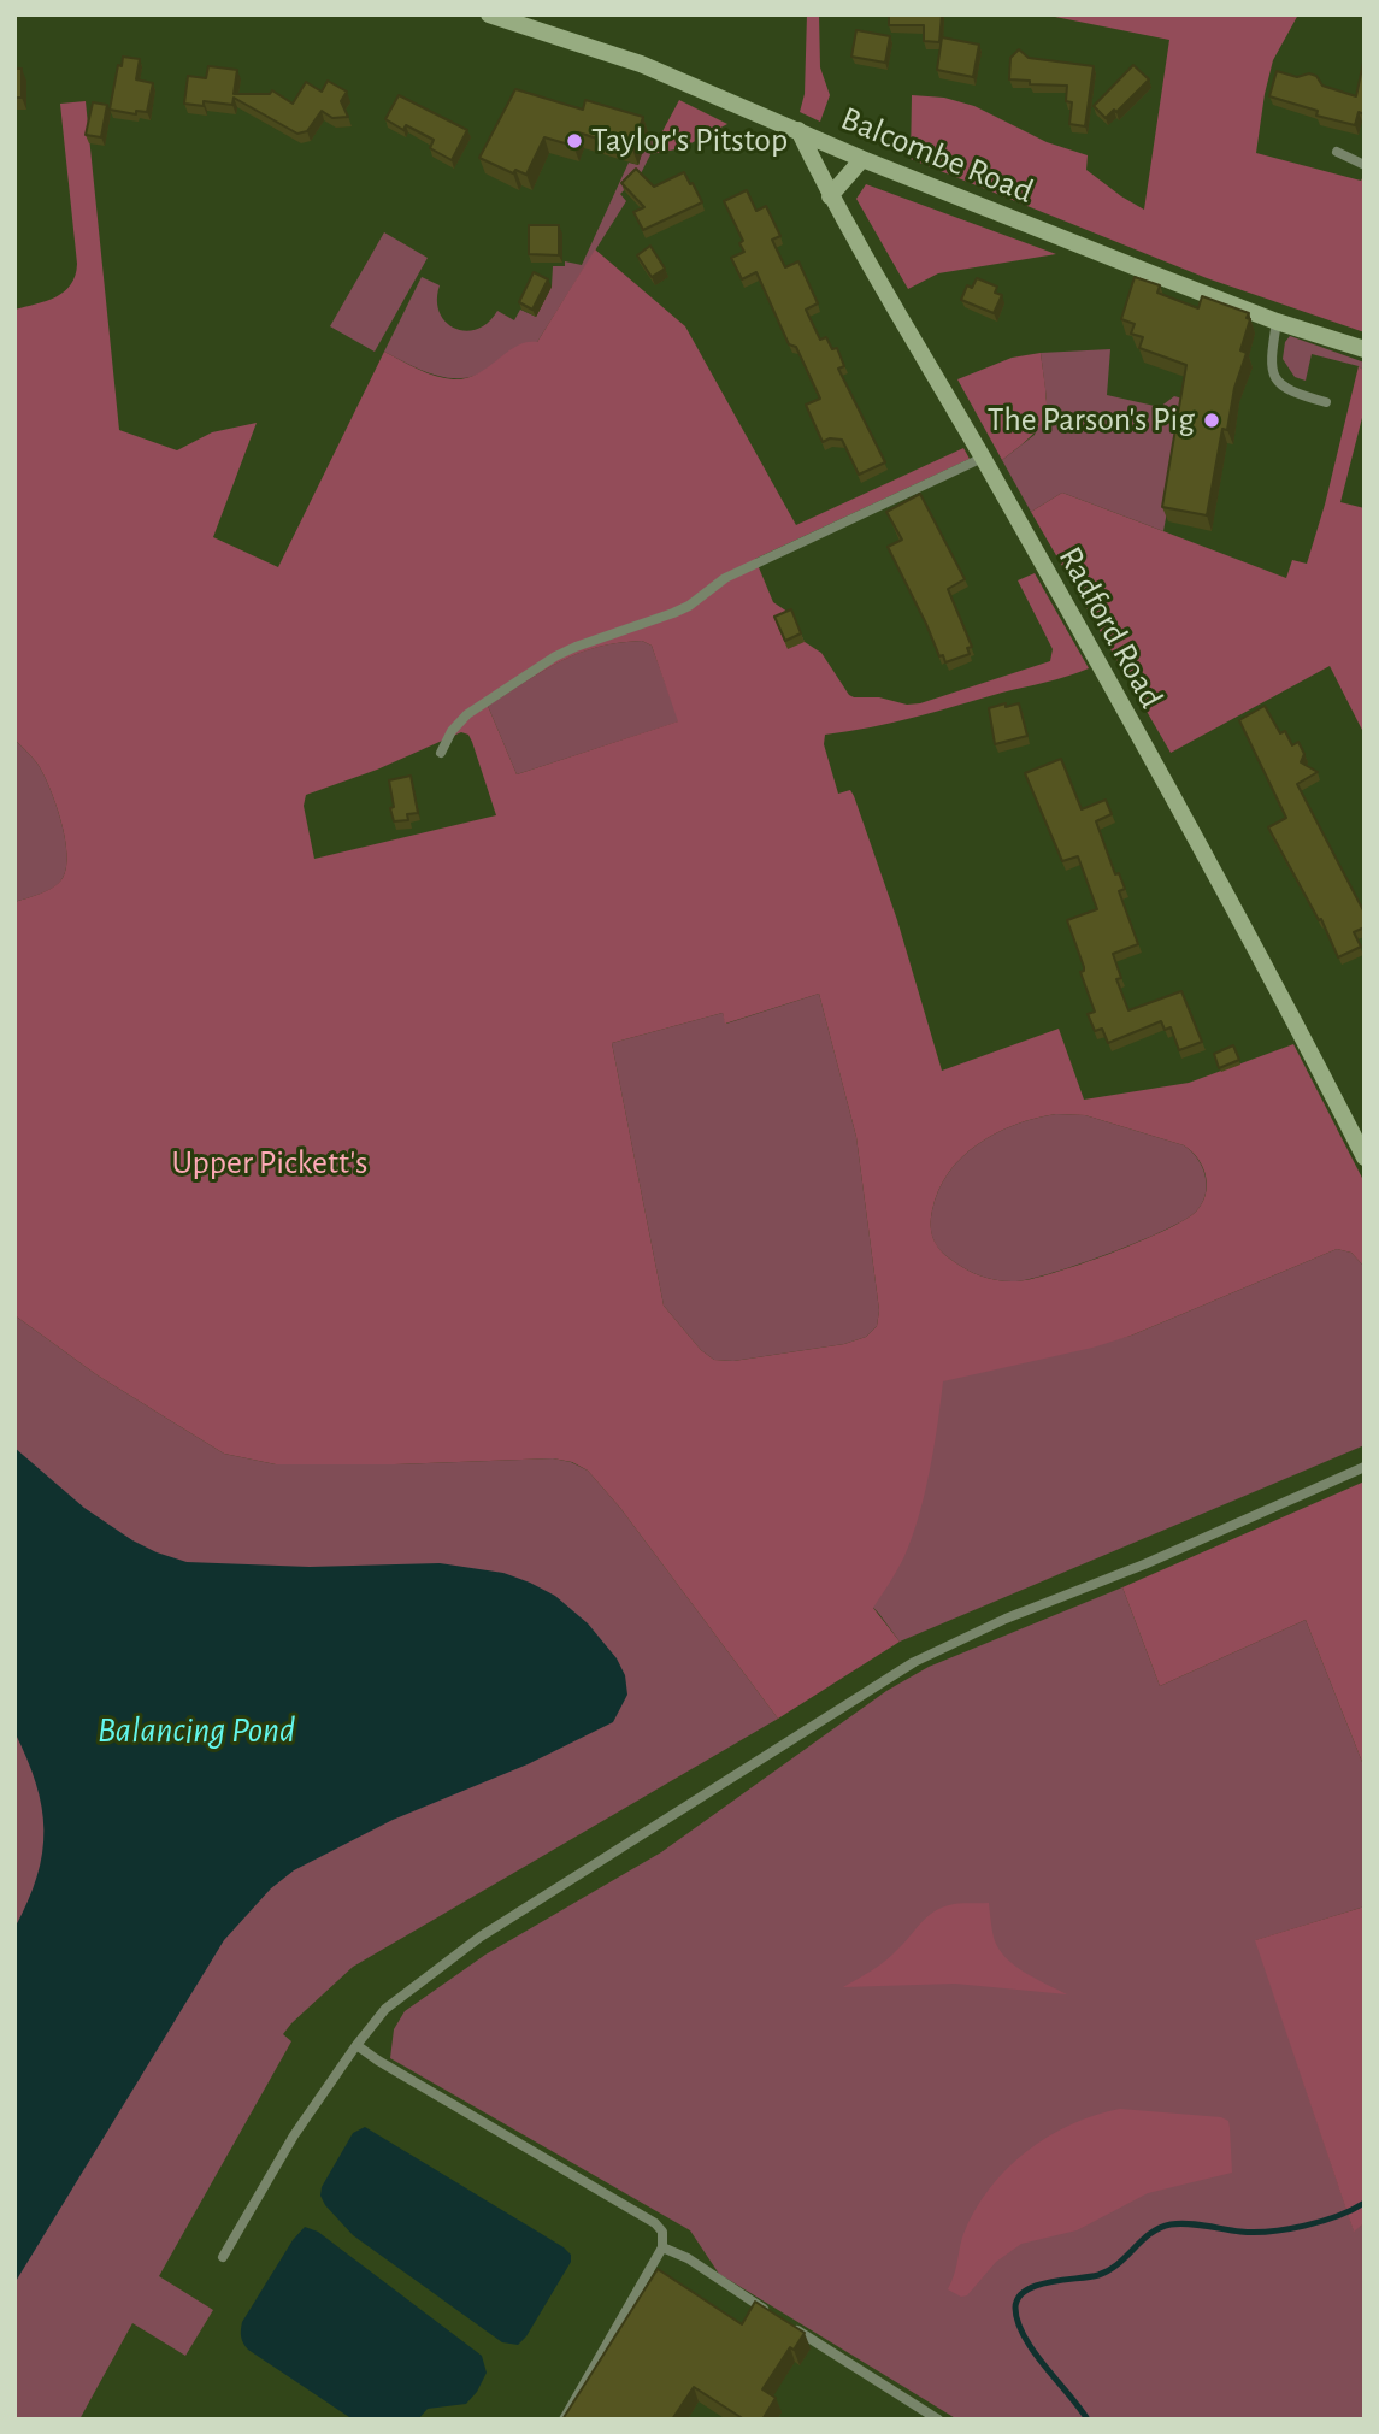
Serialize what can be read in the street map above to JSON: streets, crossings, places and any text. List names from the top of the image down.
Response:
{
  "streets": {
    "street": ["Balcombe Road", "Radford Road"]
  },
  "crossings": [
    ["Balcombe Road", "Radford Road"]
  ],
  "water": ["Balancing Pond"],
  "parks": ["Upper Pickett's"],
  "places": ["Taylor's Pitstop", "The Parson's Pig"]
}
